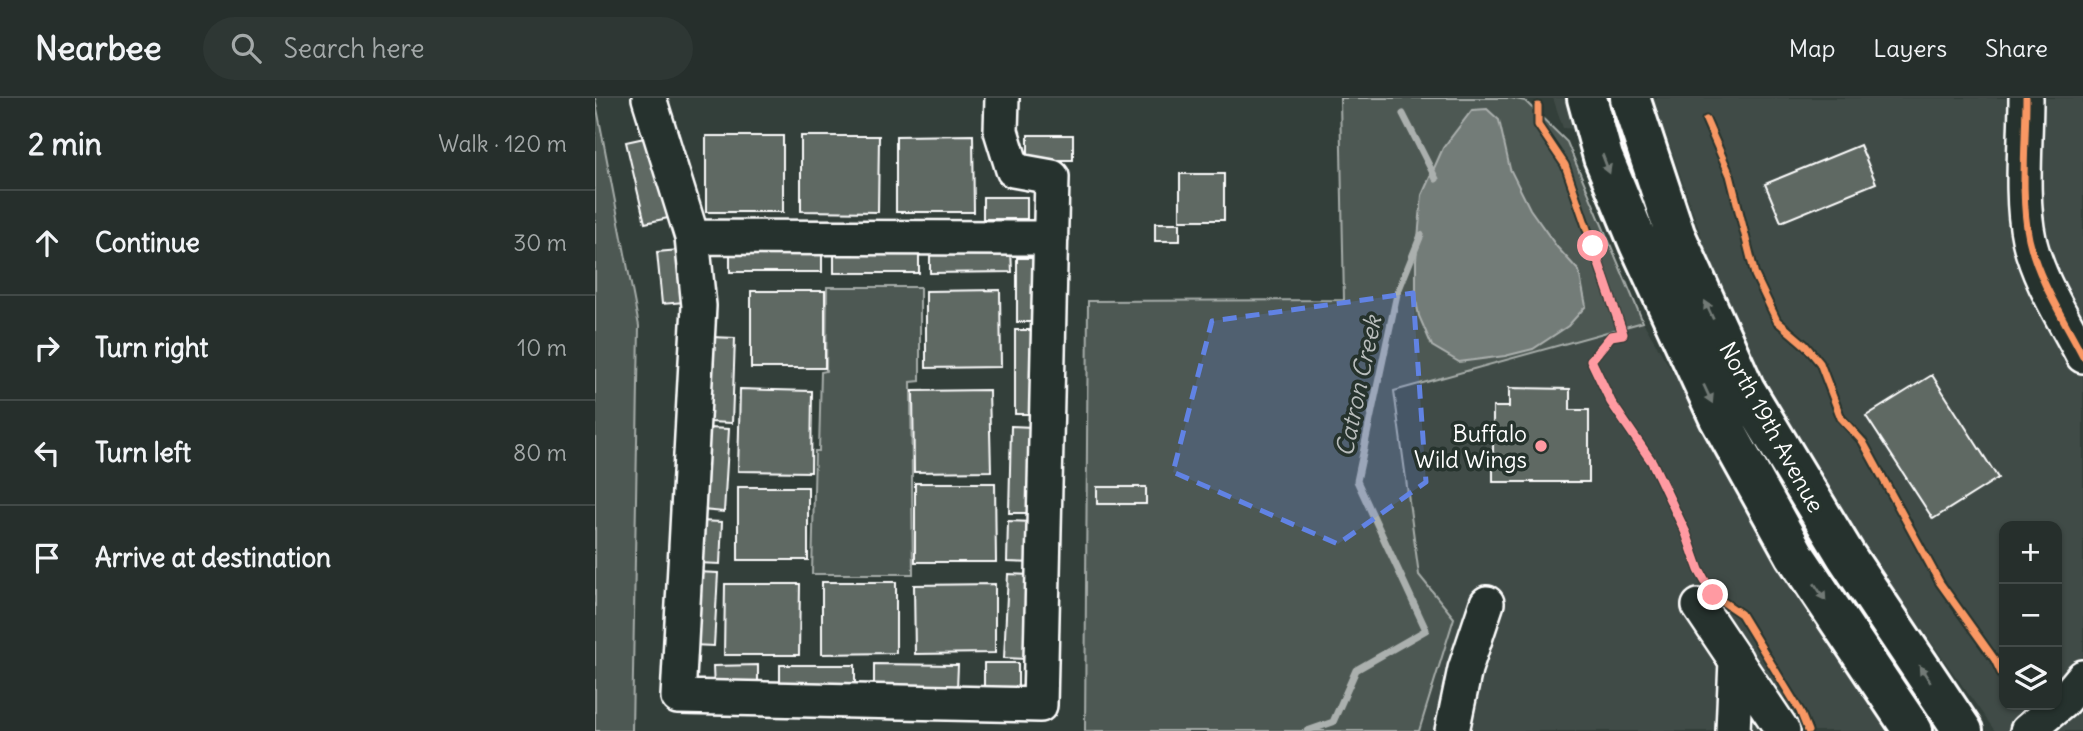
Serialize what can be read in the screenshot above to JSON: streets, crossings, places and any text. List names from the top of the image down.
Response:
{
  "streets": {
    "main road": ["North 19th Avenue"]
  },
  "water": ["Catron Creek"],
  "places": ["Buffalo Wild Wings"],
  "page": {
    "header": "Nearbee",
    "search": "Search here",
    "nav": ["Map", "Layers", "Share"],
    "heading": ["2 min", "Walk · 120 m"],
    "list": [
      ["Continue", "30 m"],
      ["Turn right", "10 m"],
      ["Turn left", "80 m"],
      "Arrive at destination"
    ],
    "map_buttons": ["+", "−"]
  }
}
